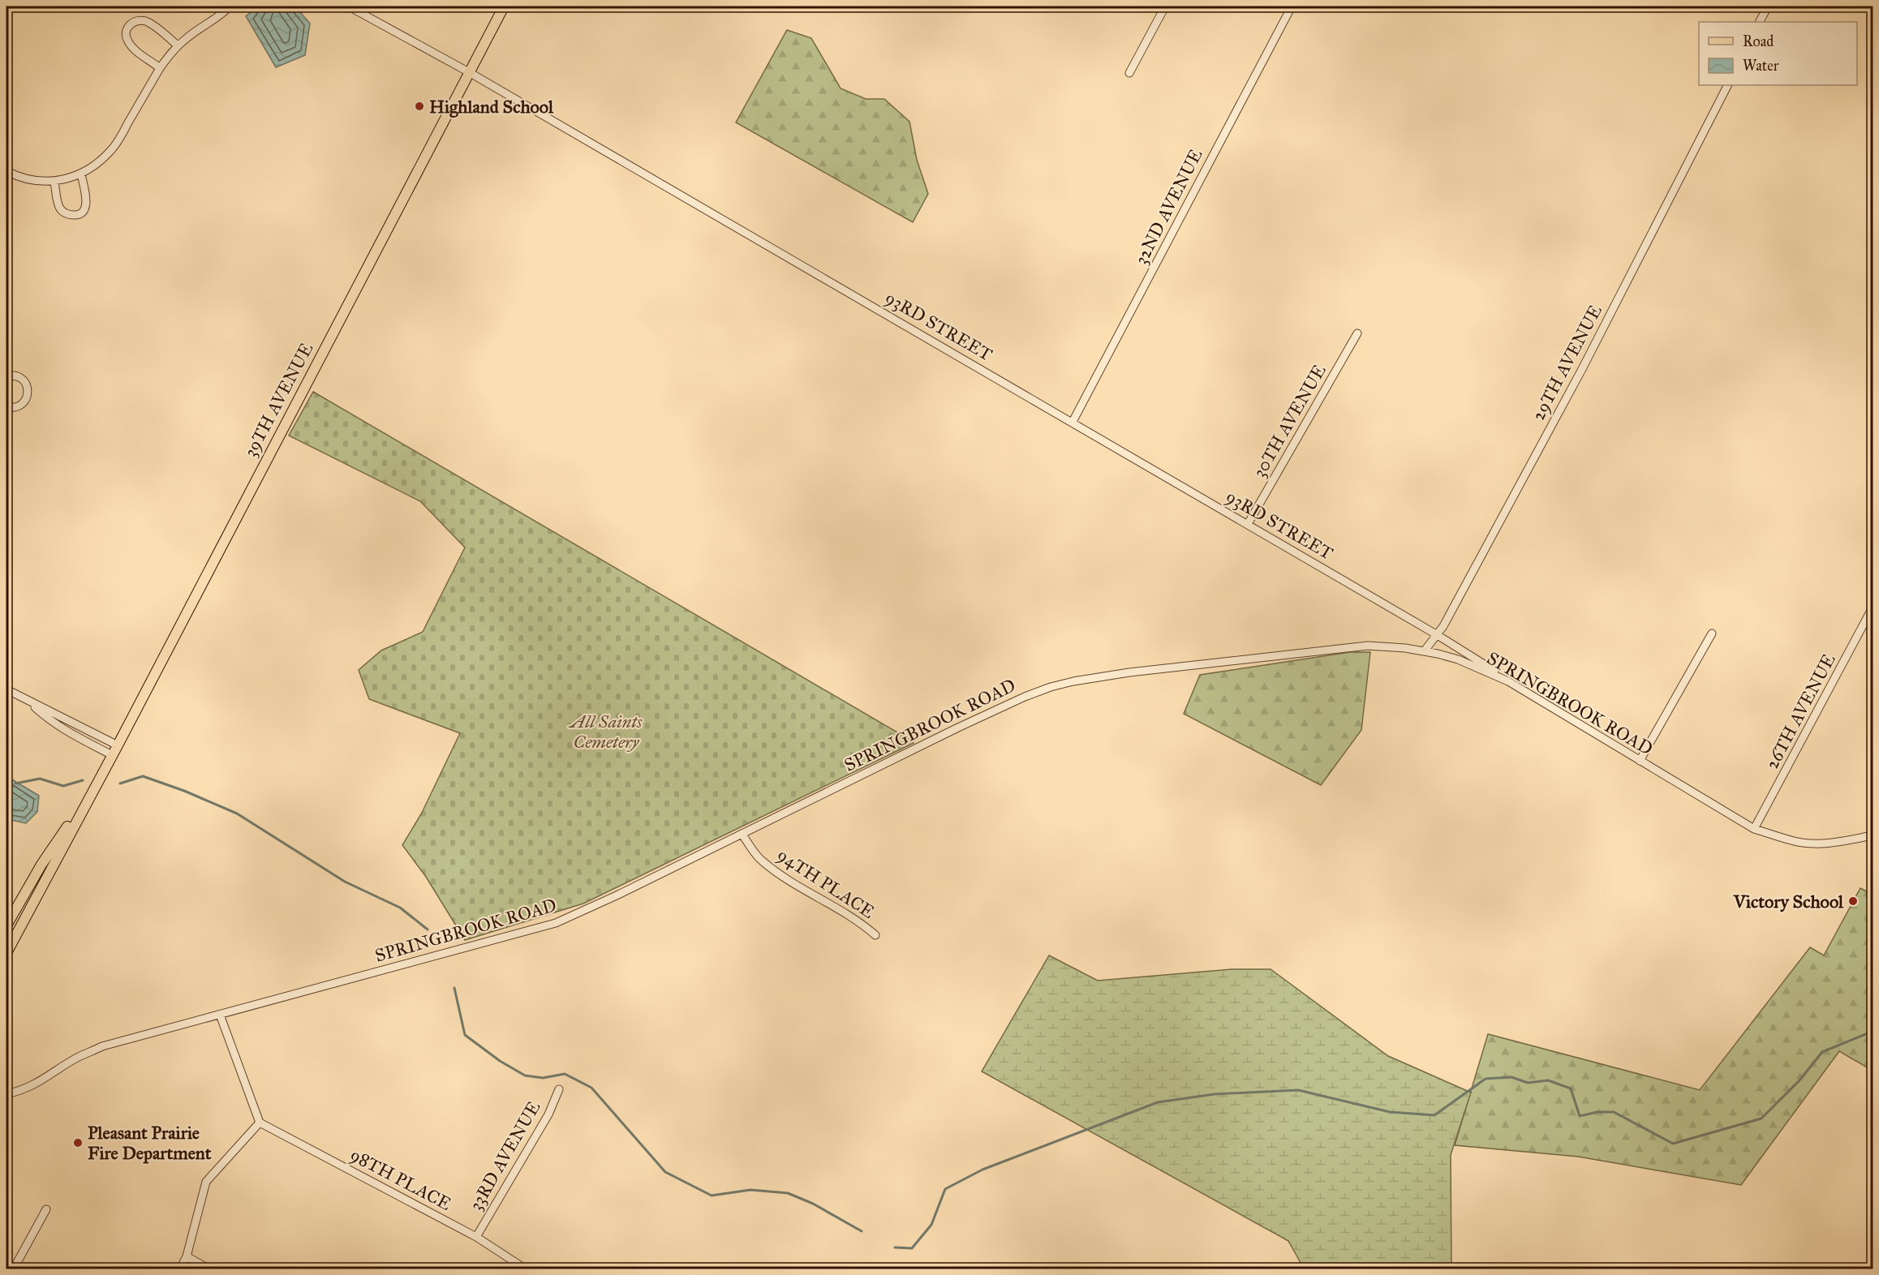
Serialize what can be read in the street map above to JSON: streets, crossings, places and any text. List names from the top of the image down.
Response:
{
  "streets": {
    "main road": ["39TH AVENUE"],
    "street": [
      "32ND AVENUE",
      "93RD STREET",
      "29TH AVENUE",
      "30TH AVENUE",
      "SPRINGBROOK ROAD",
      "26TH AVENUE",
      "94TH PLACE",
      "33RD AVENUE",
      "98TH PLACE"
    ]
  },
  "crossings": [
    ["32ND AVENUE", "93RD STREET"],
    ["93RD STREET", "29TH AVENUE"],
    ["93RD STREET", "39TH AVENUE"],
    ["93RD STREET", "30TH AVENUE"],
    ["93RD STREET", "SPRINGBROOK ROAD"],
    ["29TH AVENUE", "SPRINGBROOK ROAD"],
    ["SPRINGBROOK ROAD", "26TH AVENUE"],
    ["SPRINGBROOK ROAD", "94TH PLACE"],
    ["33RD AVENUE", "98TH PLACE"]
  ],
  "parks": ["All Saints Cemetery"],
  "places": ["Highland School", "Victory School", "Pleasant Prairie Fire Department"],
  "legend": ["Road", "Water"]
}
